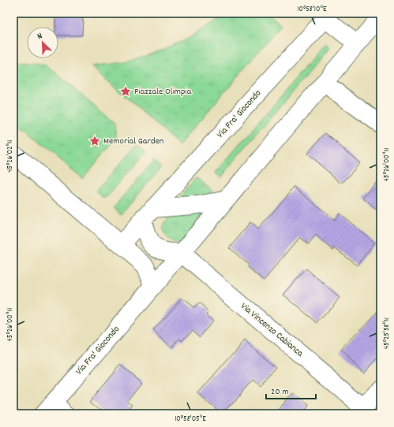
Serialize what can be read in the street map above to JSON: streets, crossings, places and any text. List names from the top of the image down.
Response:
{
  "streets": {
    "street": ["Via Fra' Giocondo", "Via Vincenzo Cabianca"]
  },
  "crossings": [
    ["Via Fra' Giocondo", "Via Vincenzo Cabianca"]
  ],
  "places": {
    "place": ["Piazzale Olimpia", "Memorial Garden"]
  },
  "scale_bar": "20 m",
  "north": "top left",
  "coordinates": [
    "10°58'10\"E",
    "45°26'02\"N",
    "45°26'00\"N",
    "45°25'58\"N",
    "10°58'05\"E"
  ]
}
